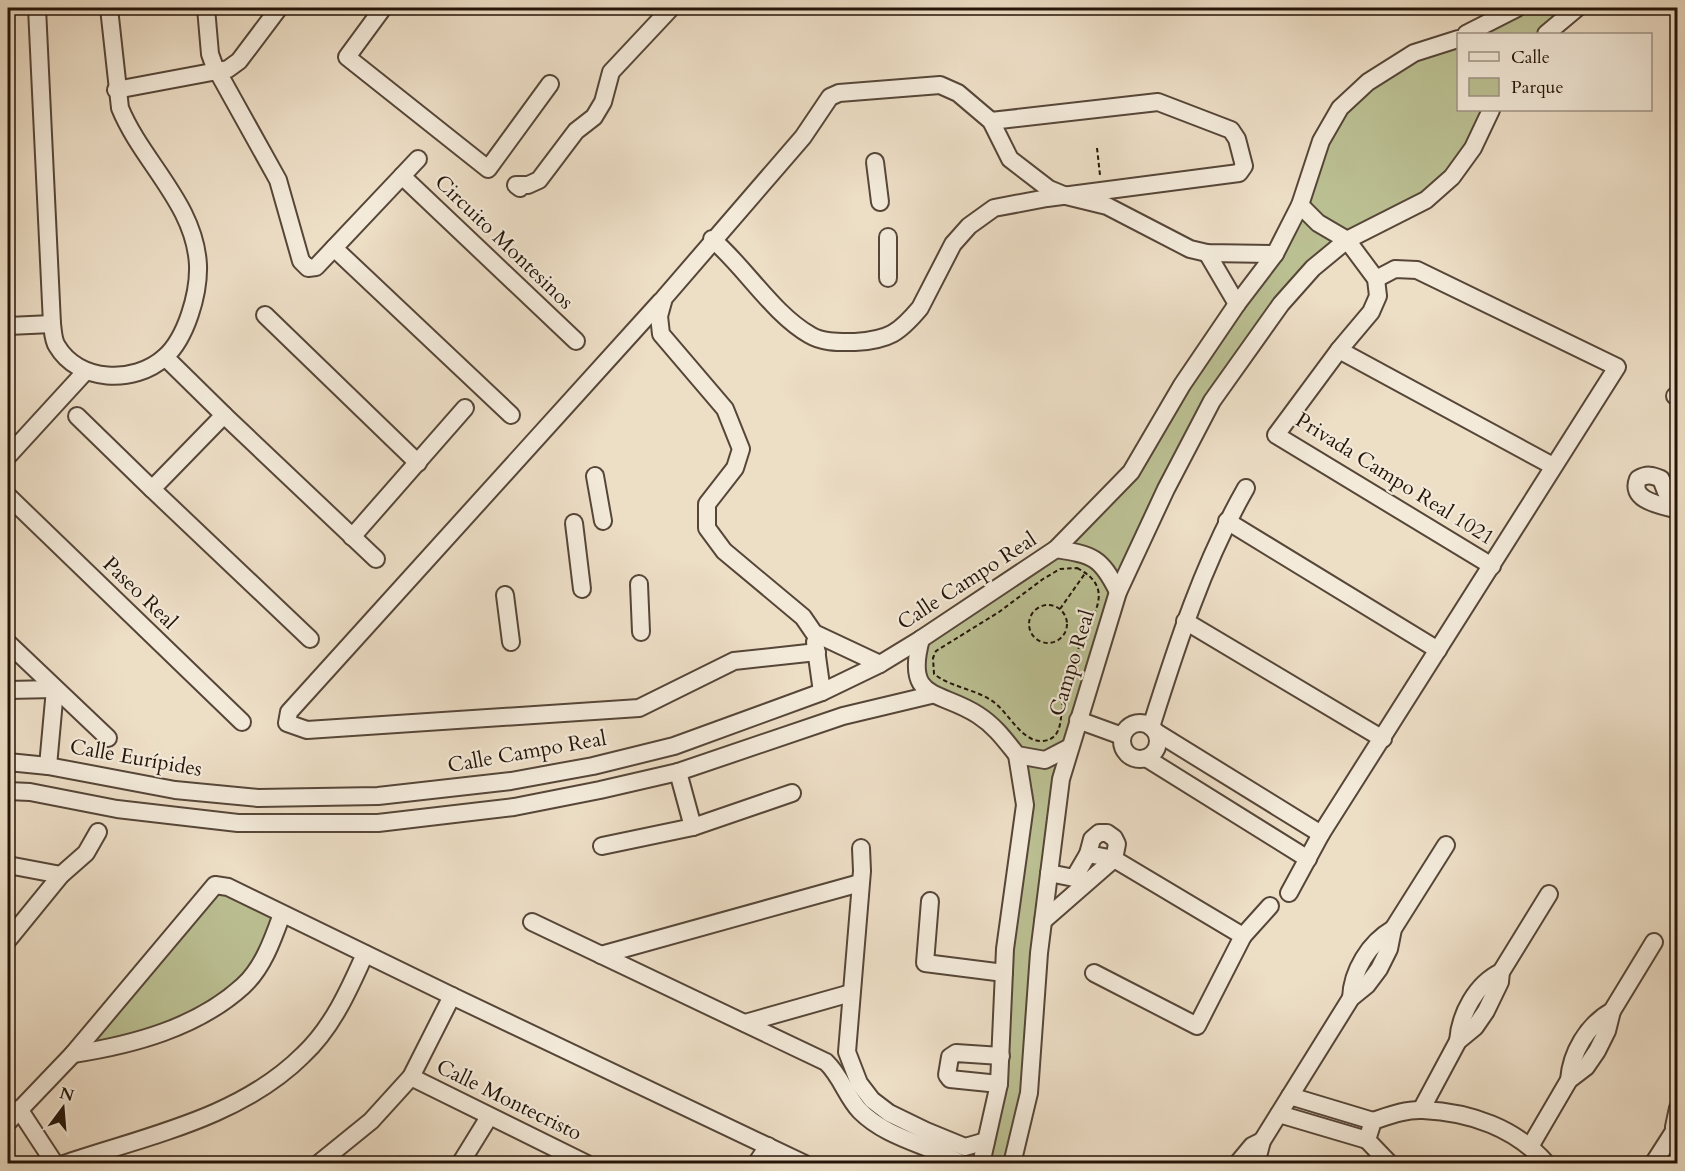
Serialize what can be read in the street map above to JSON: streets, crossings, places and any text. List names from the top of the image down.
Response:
{
  "streets": {
    "street": [
      "Circuito Montesinos",
      "Privada Campo Real 1021",
      "Calle Campo Real",
      "Paseo Real",
      "Campo Real",
      "Calle Eurípides",
      "Calle Montecristo"
    ]
  },
  "crossings": [
    ["Calle Campo Real", "Calle Eurípides"]
  ],
  "legend": ["Calle", "Parque"],
  "north": "top"
}
